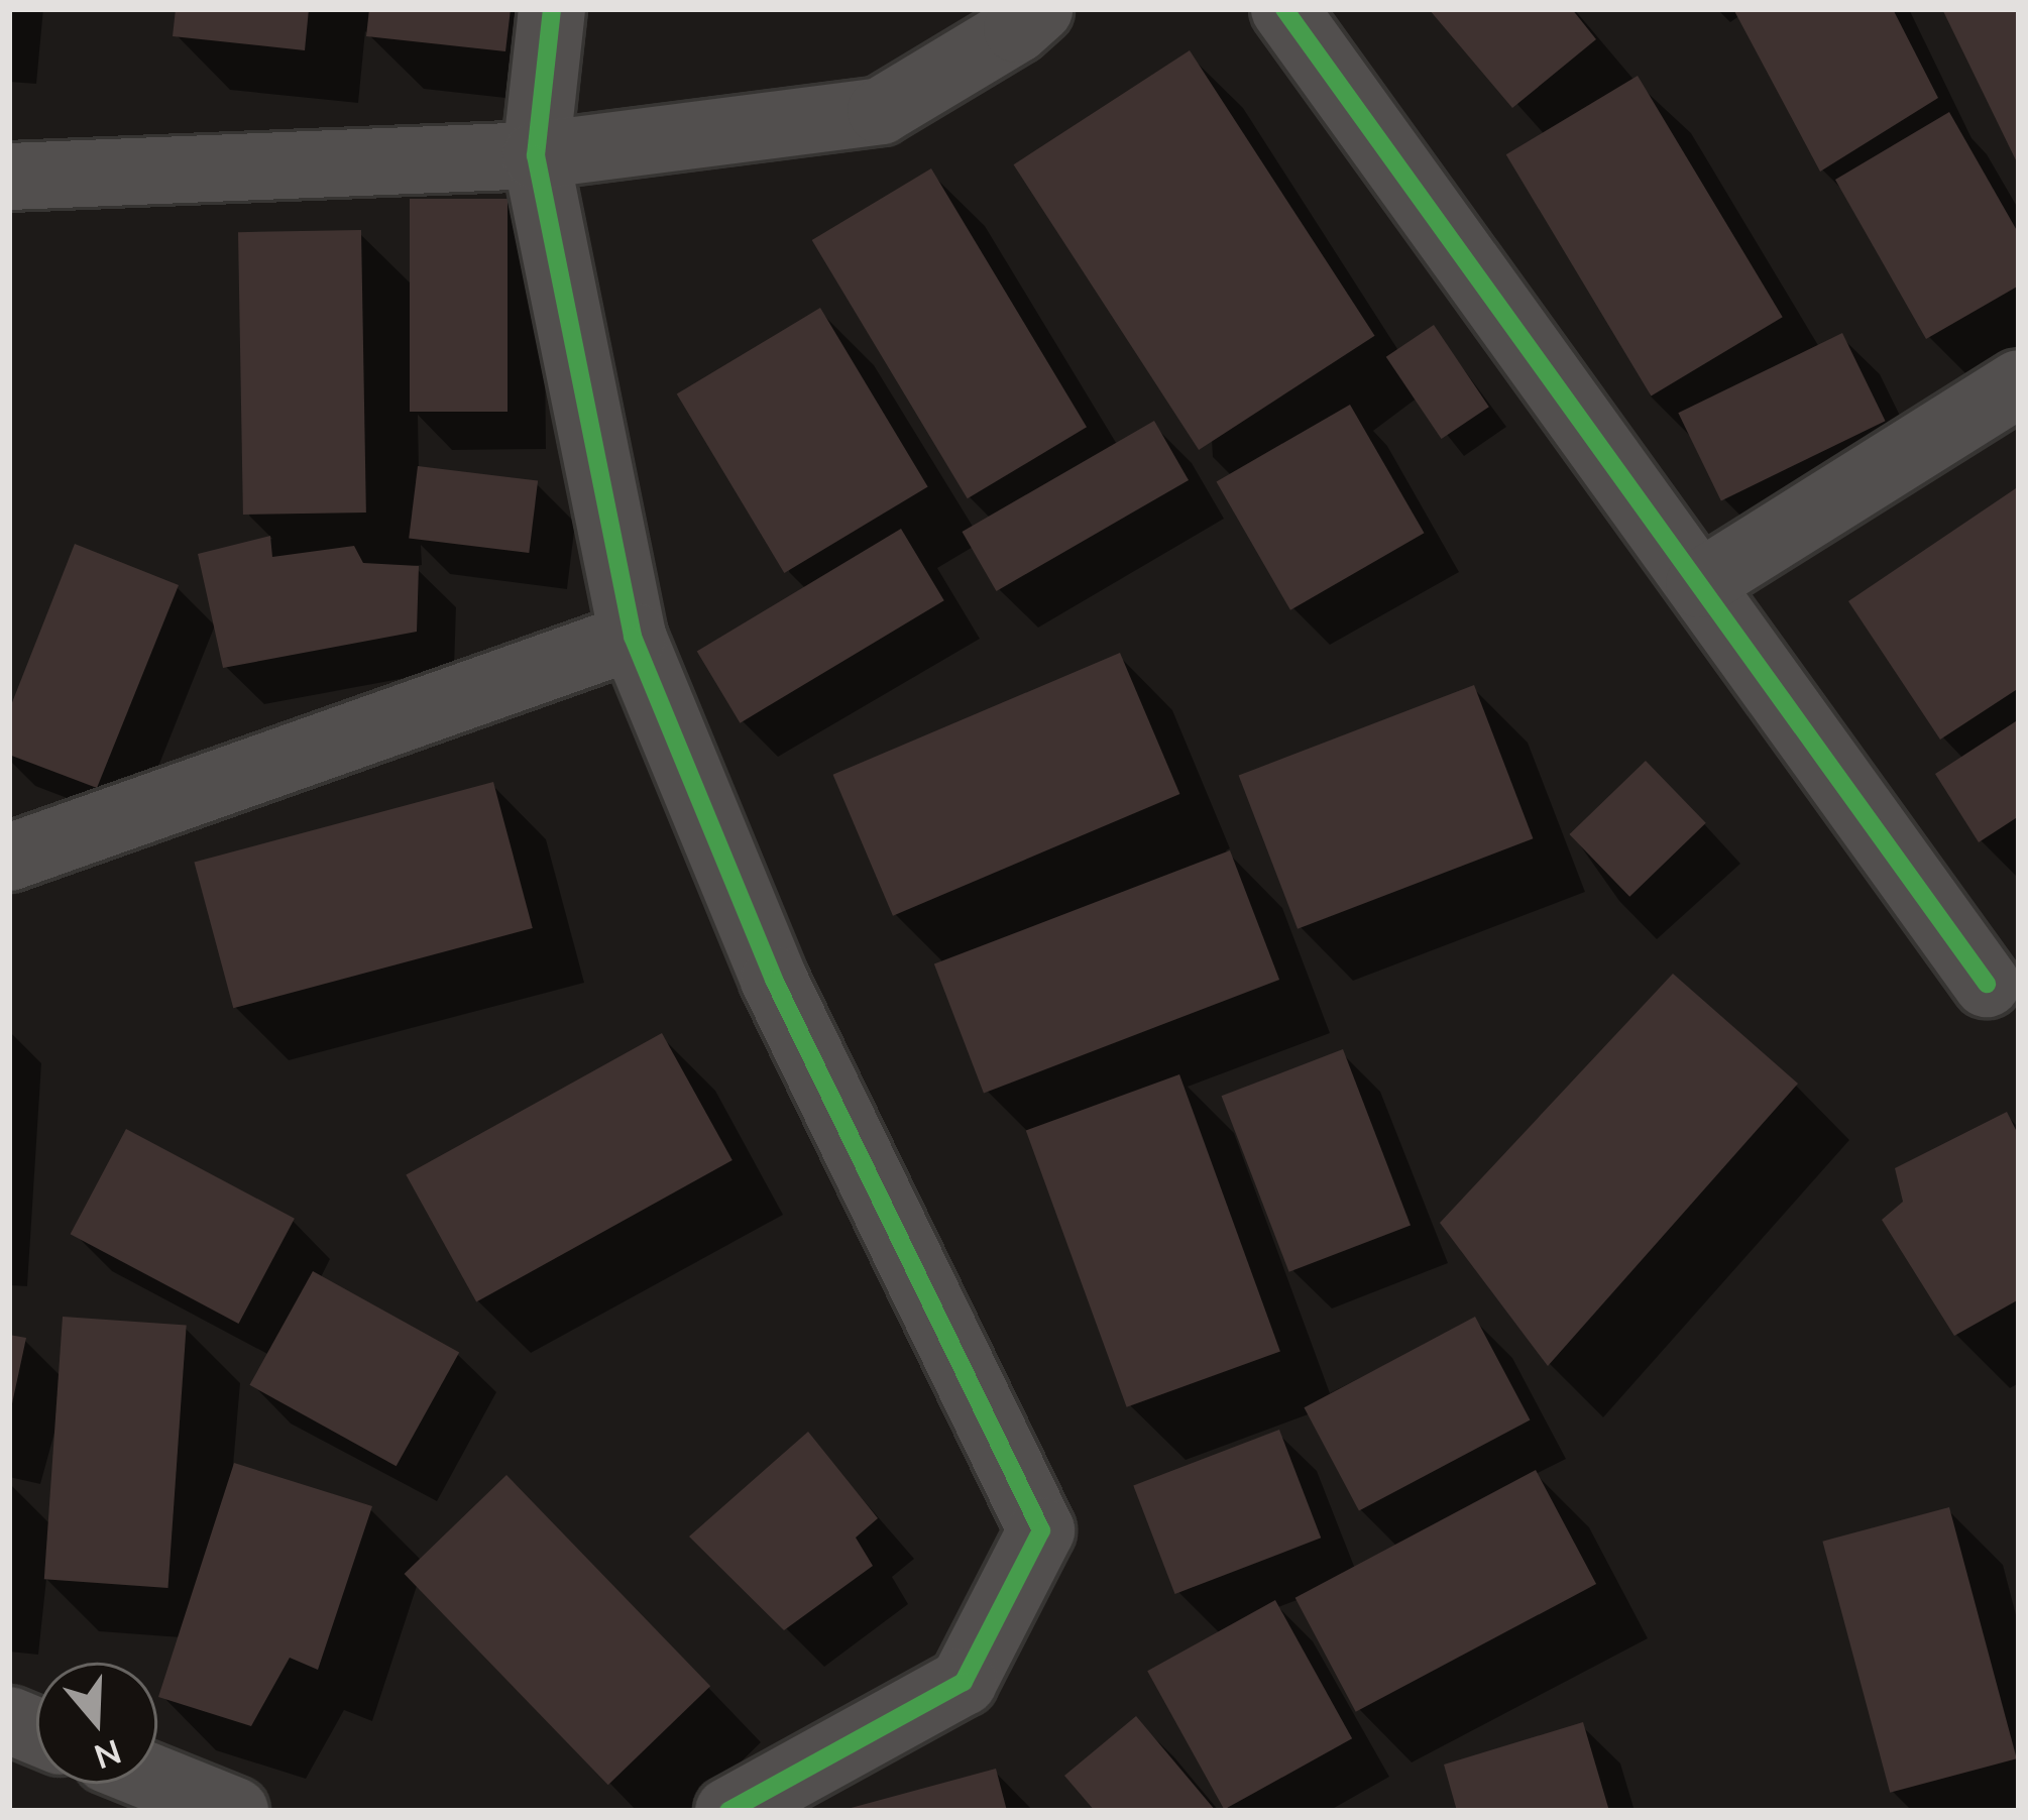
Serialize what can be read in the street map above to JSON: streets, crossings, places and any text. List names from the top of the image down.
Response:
{
  "north": "bottom"
}
